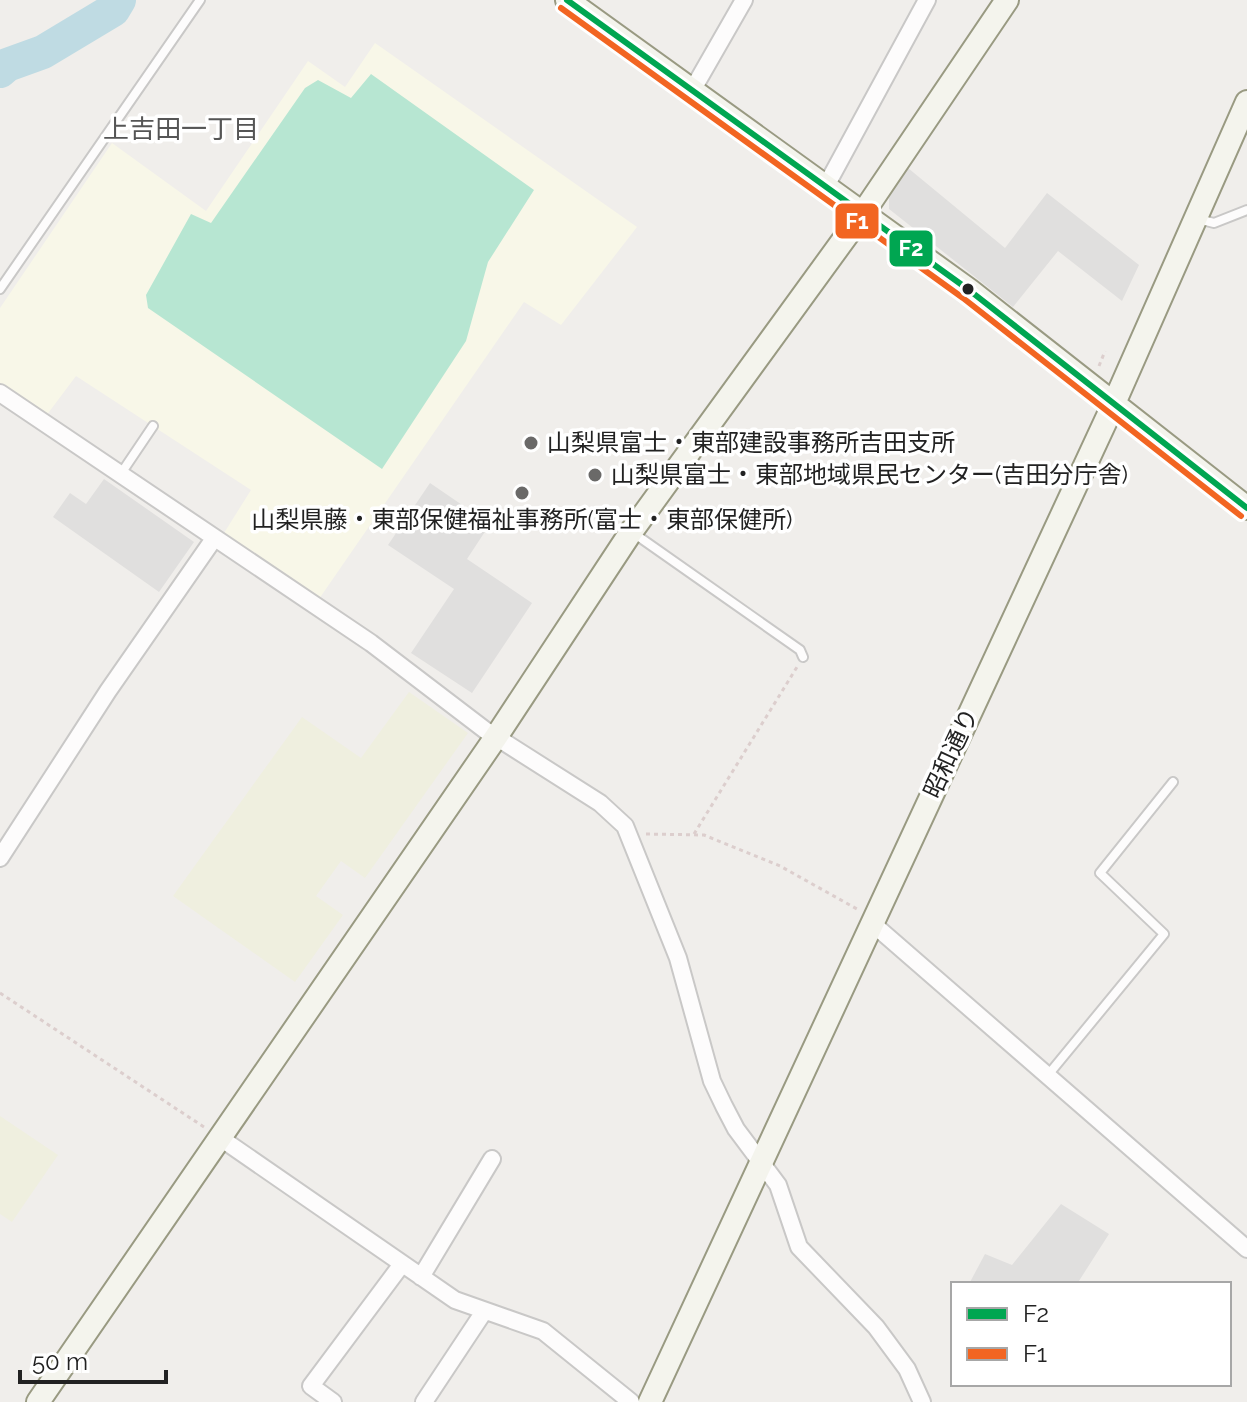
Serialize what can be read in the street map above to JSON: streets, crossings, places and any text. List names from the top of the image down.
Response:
{
  "streets": {
    "street": ["昭和通り"]
  },
  "districts": ["上吉田一丁目"],
  "places": ["山梨県富士・東部建設事務所吉田支所", "山梨県富士・東部地域県民センター(吉田分庁舎)", "山梨県藤・東部保健福祉事務所(富士・東部保健所)"],
  "lines": ["transit line F2", "transit line F1"],
  "legend": ["F2", "F1"],
  "scale_bar": "50 m"
}
